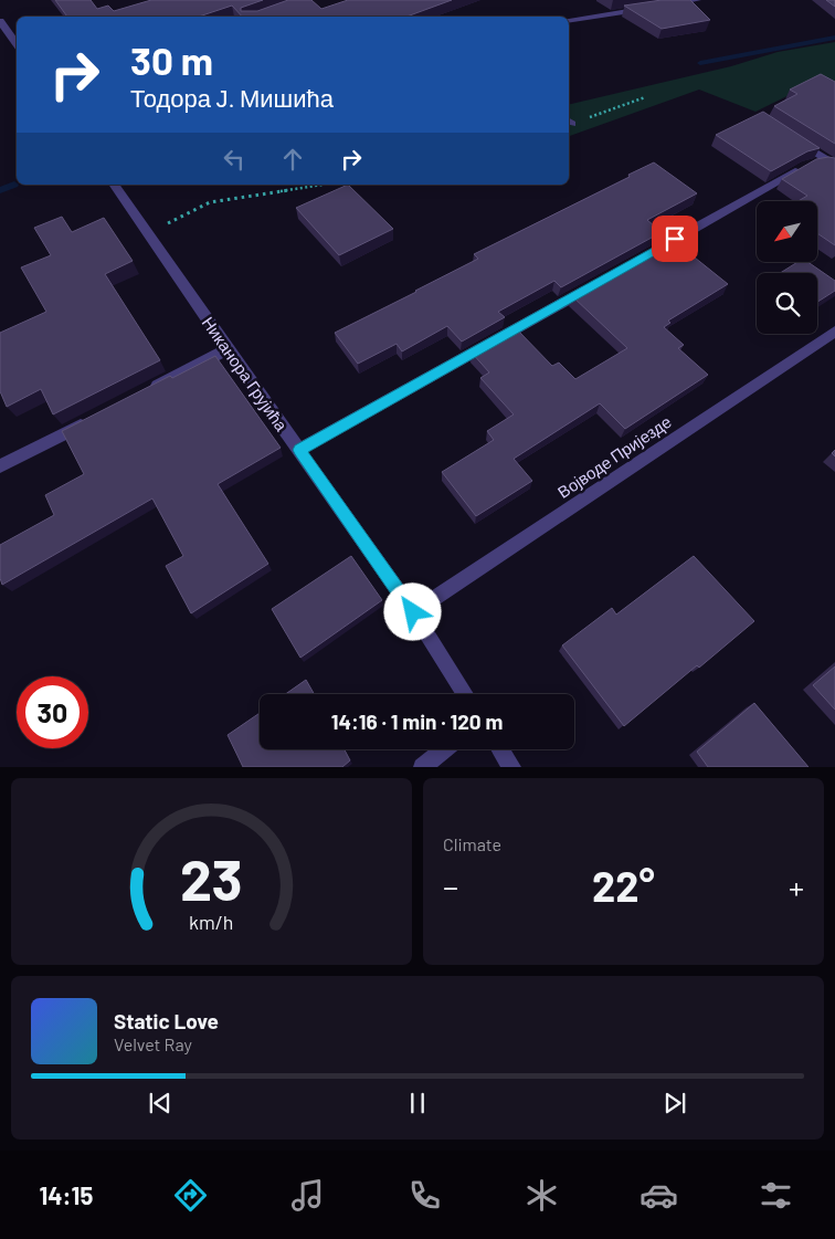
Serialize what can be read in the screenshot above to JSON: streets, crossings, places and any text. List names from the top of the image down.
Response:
{
  "streets": {
    "street": ["Никанора Грујића", "Војводе Пријезде"]
  },
  "crossings": [
    ["Никанора Грујића", "Војводе Пријезде"]
  ],
  "north": "bottom left",
  "page": {
    "turn": ["30 m", "Тодора Ј. Мишића"],
    "limit": "30",
    "trip": "14:16 · 1 min · 120 m",
    "tile": "Climate",
    "heat": ["−", "22°", "+"],
    "song": ["Static Love", "Velvet Ray"],
    "tabs": "14:15",
    "gauge": ["23", "km/h"]
  }
}
